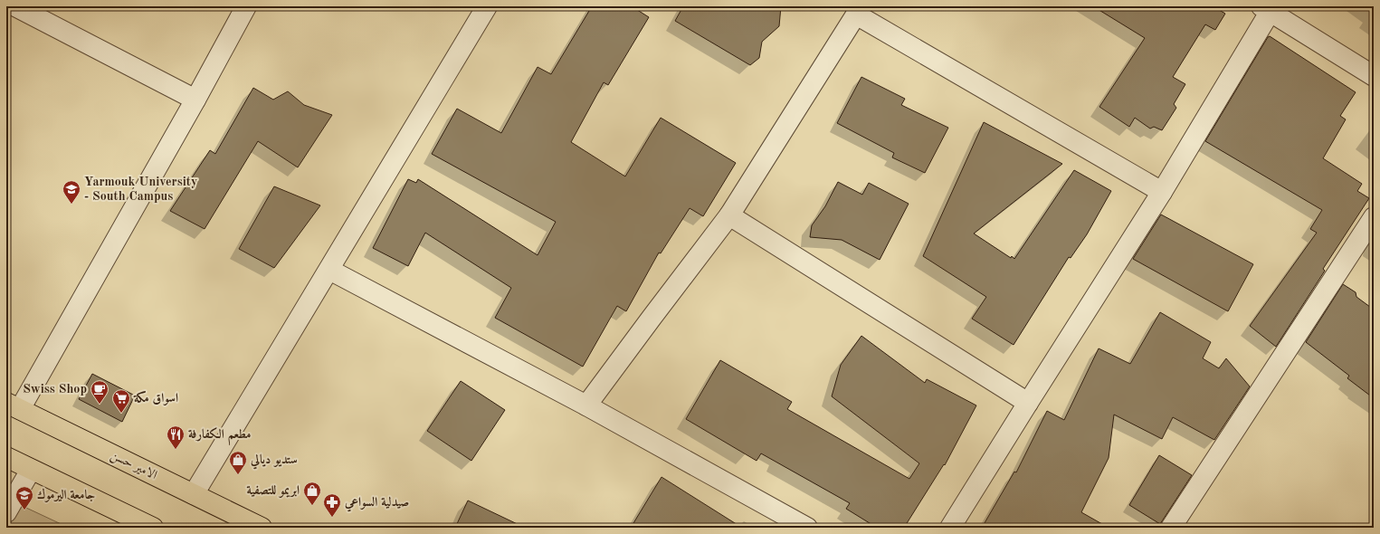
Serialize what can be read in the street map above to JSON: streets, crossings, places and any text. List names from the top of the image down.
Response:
{
  "streets": {
    "main road": ["الامير حسن"]
  },
  "places": {
    "school or university": ["Yarmouk University - South Campus", "جامعة اليرموك"],
    "cafe": ["Swiss Shop"],
    "supermarket": ["اسواق مكة"],
    "restaurant": ["مطعم الكفارفة"],
    "shop": ["ستديو ديالي", "ابريمو للتصفية"],
    "pharmacy": ["صيدلية السواعي"]
  }
}
